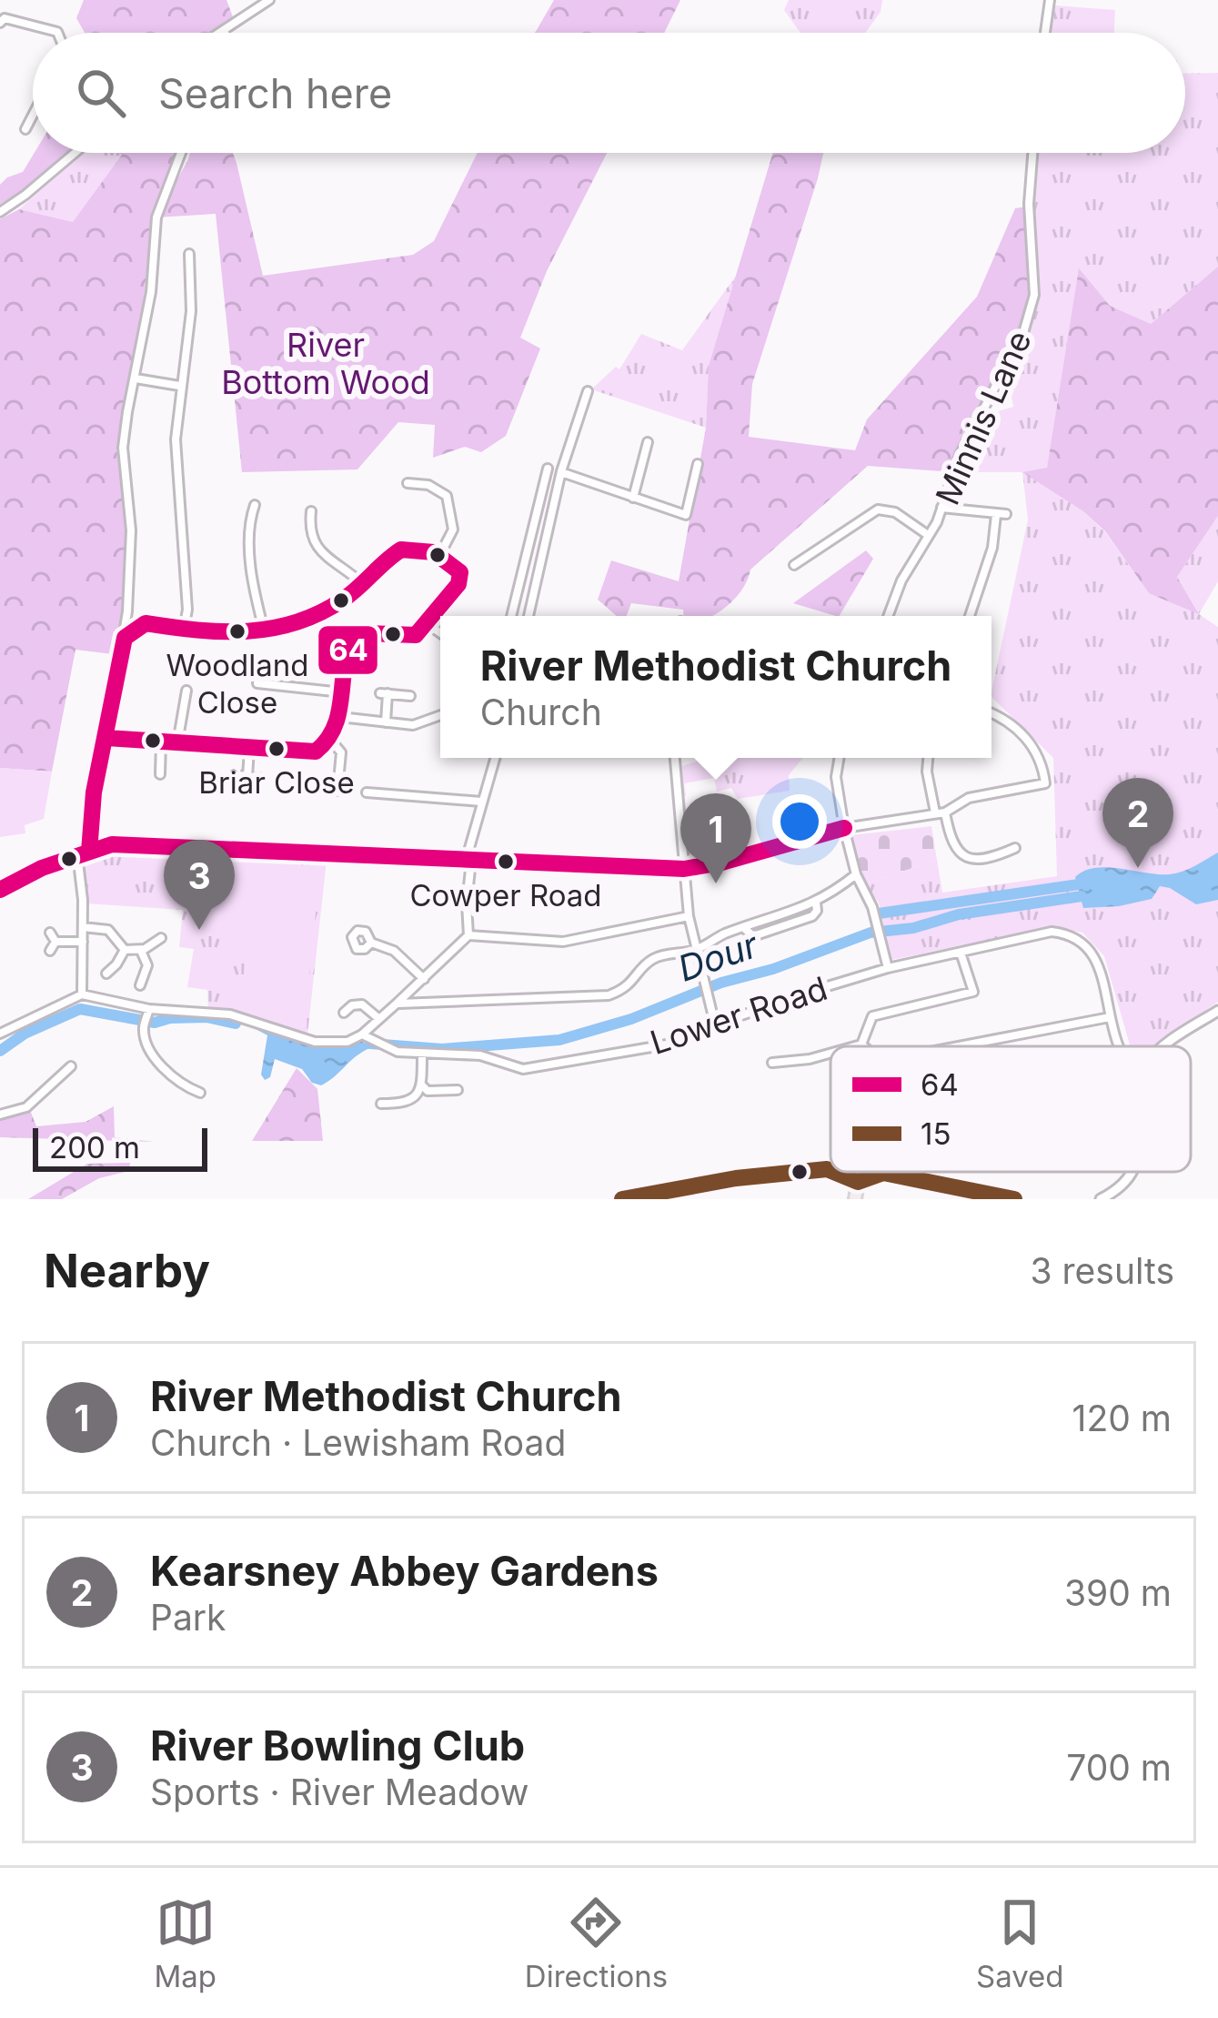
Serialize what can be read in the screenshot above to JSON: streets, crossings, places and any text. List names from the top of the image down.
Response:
{
  "streets": {
    "street": ["Minnis Lane", "Lower Road"]
  },
  "water": ["Dour"],
  "parks": ["River Bottom Wood"],
  "places": ["Woodland Close", "Briar Close", "Cowper Road"],
  "lines": ["transit line 64", "transit line 15"],
  "legend": ["64", "15"],
  "scale_bar": "200 m",
  "page": {
    "search": "Search here",
    "popup": ["River Methodist Church", "Church"],
    "pins": ["2", "1", "3"],
    "scale": "200 m",
    "heading": ["Nearby", "3 results"],
    "list": [
      {
        "mark": "1",
        "name": "River Methodist Church",
        "note": "Church · Lewisham Road",
        "value": "120 m"
      },
      {
        "mark": "2",
        "name": "Kearsney Abbey Gardens",
        "note": "Park",
        "value": "390 m"
      },
      {
        "mark": "3",
        "name": "River Bowling Club",
        "note": "Sports · River Meadow",
        "value": "700 m"
      }
    ],
    "nav": ["Map", "Directions", "Saved"]
  }
}
